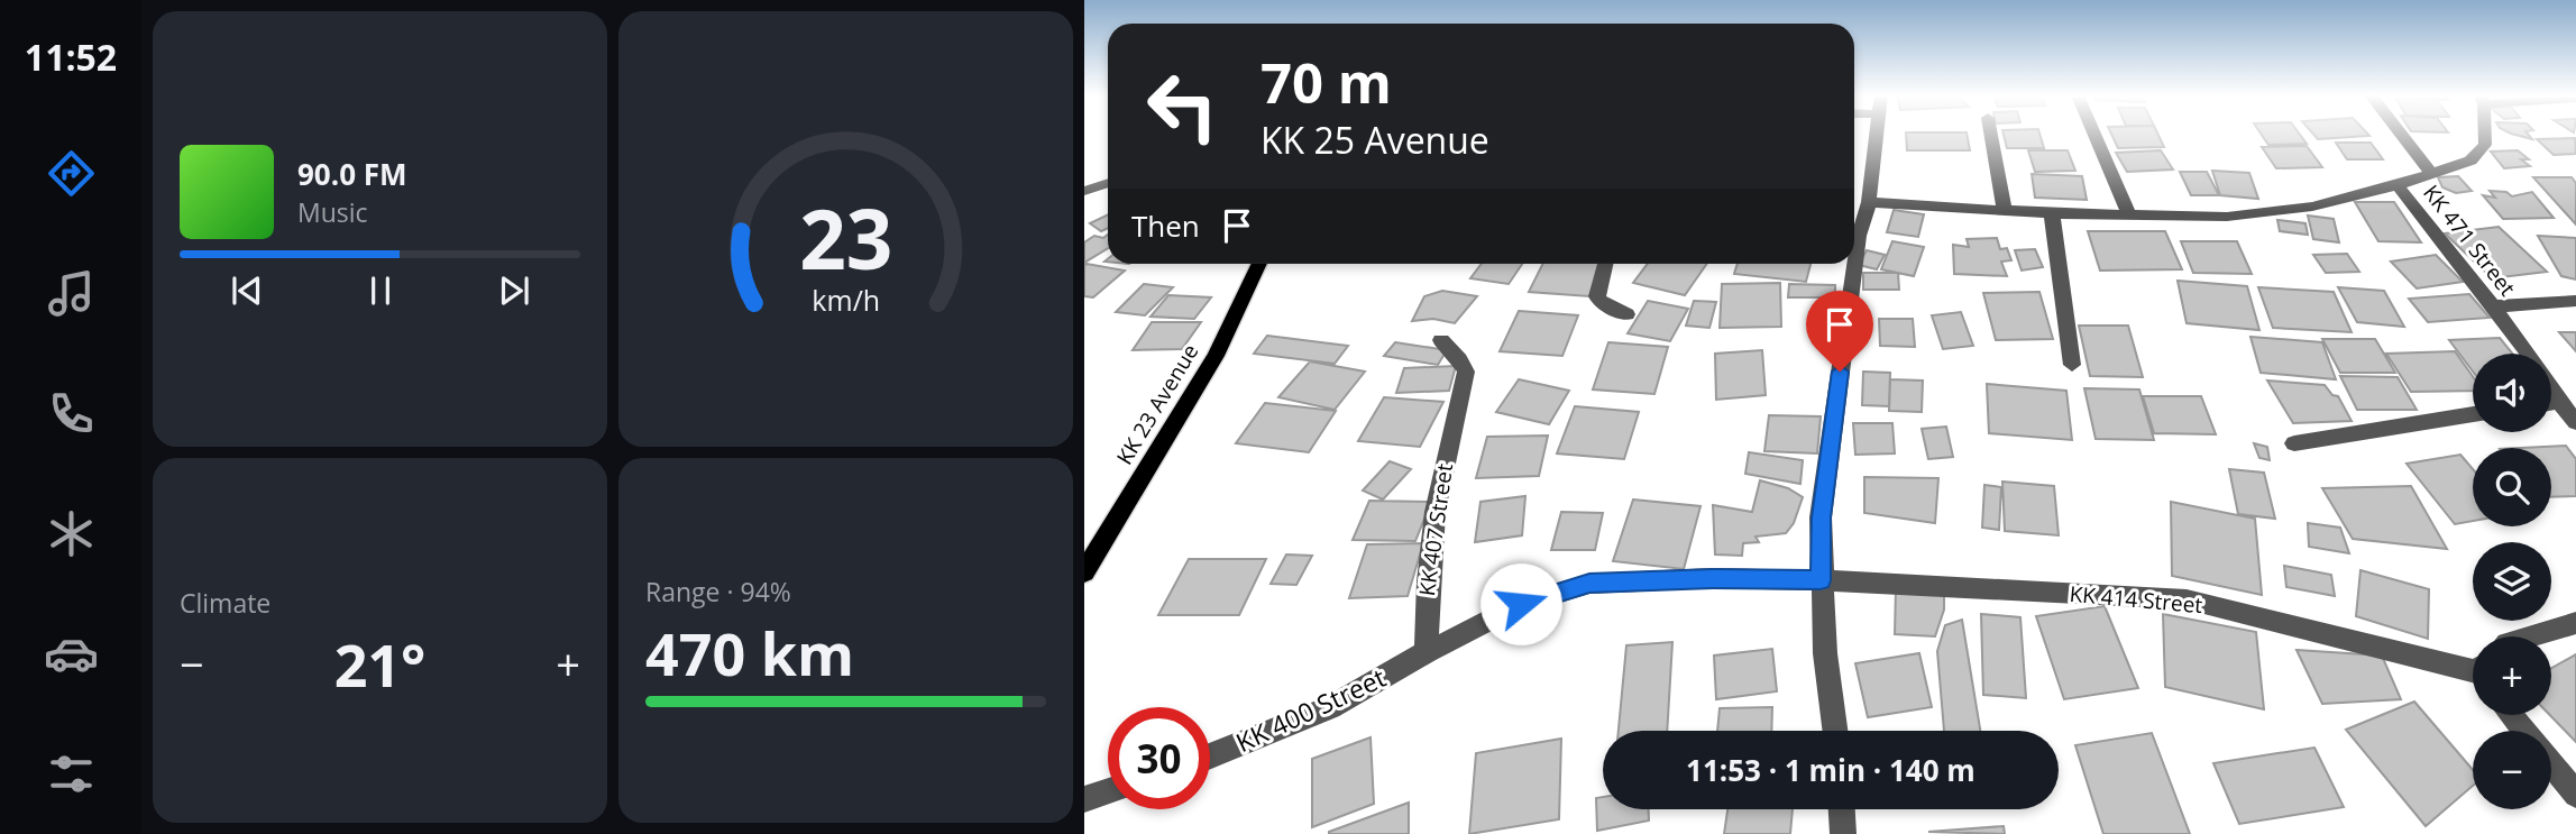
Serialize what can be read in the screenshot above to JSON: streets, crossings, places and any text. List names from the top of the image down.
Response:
{
  "streets": {
    "main road": ["KK 23 Avenue"],
    "street": [
      "KK 471 Street",
      "KK 407 Street",
      "KK 414 Street",
      "KK 400 Street"
    ]
  },
  "crossings": [
    ["KK 407 Street", "KK 400 Street"]
  ],
  "page": {
    "tabs": "11:52",
    "turn": ["70 m", "KK 25 Avenue"],
    "song": ["90.0 FM", "Music"],
    "then": "Then",
    "map_buttons": ["+", "−"],
    "tile": [
      "Climate",
      ["Range · 94%", "470 km"]
    ],
    "heat": ["−", "21°", "+"],
    "limit": "30",
    "trip": "11:53 · 1 min · 140 m",
    "gauge": ["23", "km/h"]
  }
}
